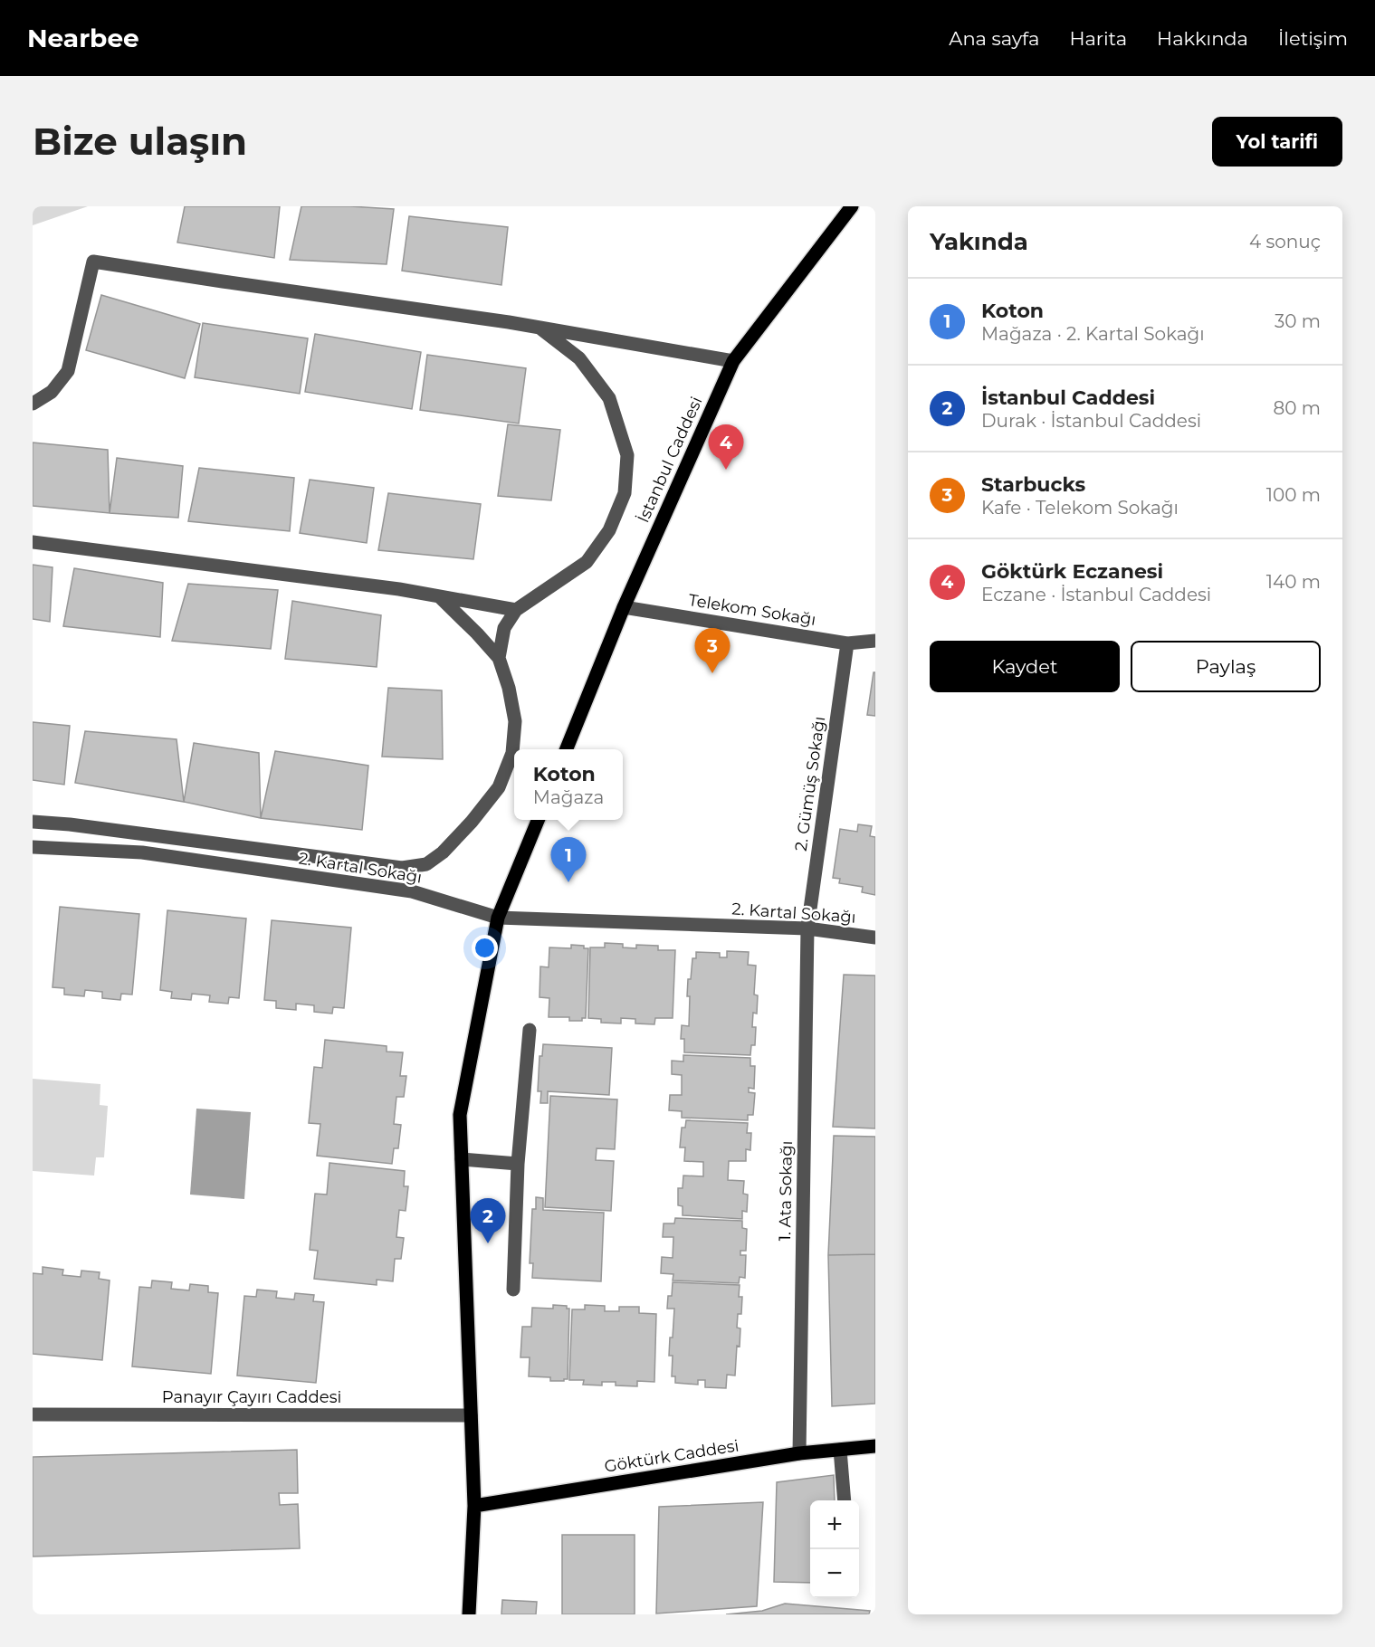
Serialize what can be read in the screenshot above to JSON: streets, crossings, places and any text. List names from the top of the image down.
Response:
{
  "streets": {
    "main road": ["İstanbul Caddesi", "Göktürk Caddesi"],
    "street": [
      "Telekom Sokağı",
      "2. Gümüş Sokağı",
      "2. Kartal Sokağı",
      "1. Ata Sokağı",
      "Panayır Çayırı Caddesi"
    ]
  },
  "crossings": [
    ["İstanbul Caddesi", "Telekom Sokağı"],
    ["Telekom Sokağı", "2. Gümüş Sokağı"],
    ["2. Gümüş Sokağı", "2. Kartal Sokağı"],
    ["2. Gümüş Sokağı", "1. Ata Sokağı"],
    ["2. Kartal Sokağı", "1. Ata Sokağı"],
    ["1. Ata Sokağı", "Göktürk Caddesi"]
  ],
  "page": {
    "header": "Nearbee",
    "nav": [
      "Ana sayfa",
      "Harita",
      "Hakkında",
      "İletişim"
    ],
    "buttons": [
      "Yol tarifi",
      ["Kaydet", "Paylaş"]
    ],
    "title": "Bize ulaşın",
    "heading": ["Yakında", "4 sonuç"],
    "list": [
      {
        "mark": "1",
        "name": "Koton",
        "note": "Mağaza · 2. Kartal Sokağı",
        "value": "30 m"
      },
      {
        "mark": "2",
        "name": "İstanbul Caddesi",
        "note": "Durak · İstanbul Caddesi",
        "value": "80 m"
      },
      {
        "mark": "3",
        "name": "Starbucks",
        "note": "Kafe · Telekom Sokağı",
        "value": "100 m"
      },
      {
        "mark": "4",
        "name": "Göktürk Eczanesi",
        "note": "Eczane · İstanbul Caddesi",
        "value": "140 m"
      }
    ],
    "pins": [
      "4",
      "3",
      "1",
      "2"
    ],
    "popup": ["Koton", "Mağaza"],
    "map_buttons": ["+", "−"]
  }
}
